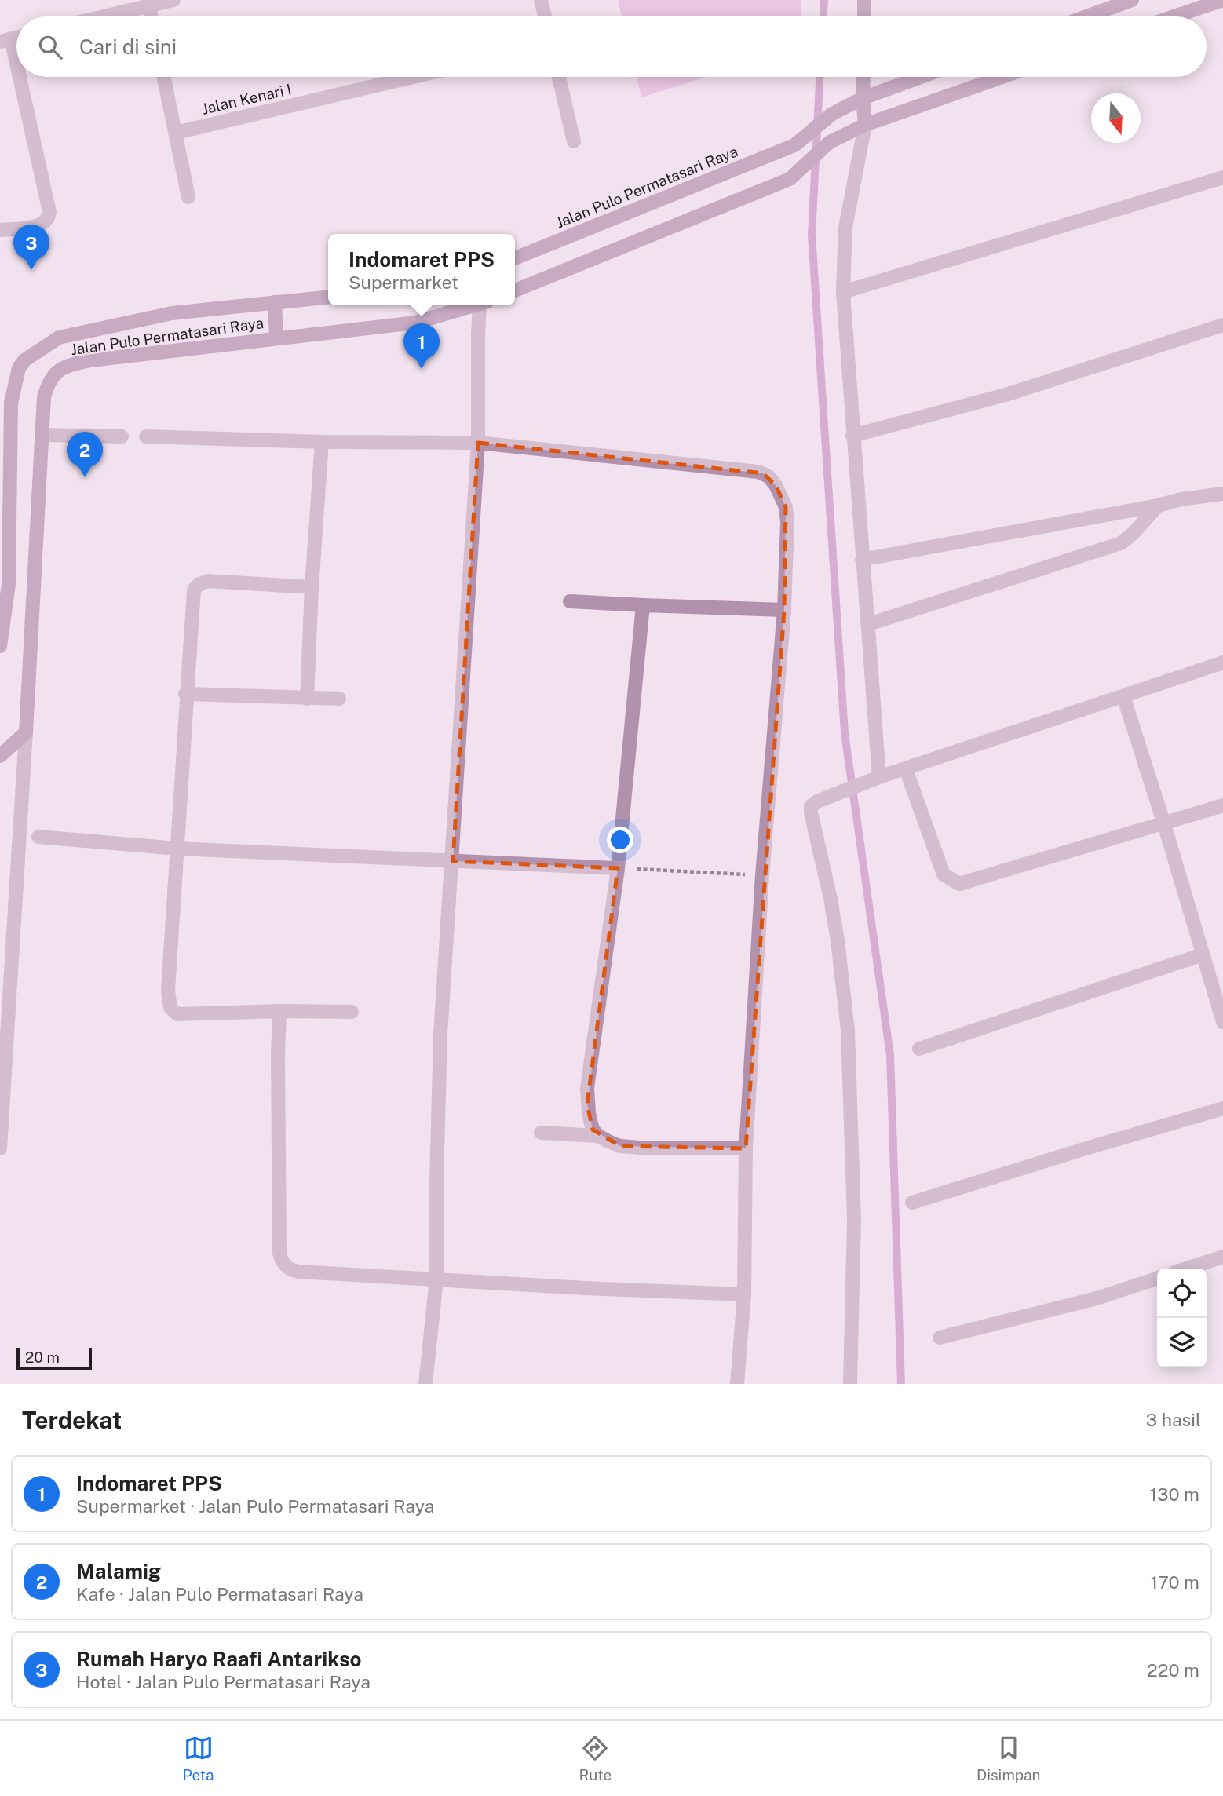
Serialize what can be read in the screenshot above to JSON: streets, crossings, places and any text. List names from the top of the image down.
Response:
{
  "streets": {
    "street": ["Jalan Kenari I", "Jalan Pulo Permatasari Raya"]
  },
  "scale_bar": "20 m",
  "north": "bottom",
  "page": {
    "search": "Cari di sini",
    "pins": ["3", "1", "2"],
    "popup": ["Indomaret PPS", "Supermarket"],
    "scale": "20 m",
    "heading": ["Terdekat", "3 hasil"],
    "list": [
      {
        "mark": "1",
        "name": "Indomaret PPS",
        "note": "Supermarket · Jalan Pulo Permatasari Raya",
        "value": "130 m"
      },
      {
        "mark": "2",
        "name": "Malamig",
        "note": "Kafe · Jalan Pulo Permatasari Raya",
        "value": "170 m"
      },
      {
        "mark": "3",
        "name": "Rumah Haryo Raafi Antarikso",
        "note": "Hotel · Jalan Pulo Permatasari Raya",
        "value": "220 m"
      }
    ],
    "nav": ["Peta", "Rute", "Disimpan"]
  }
}
